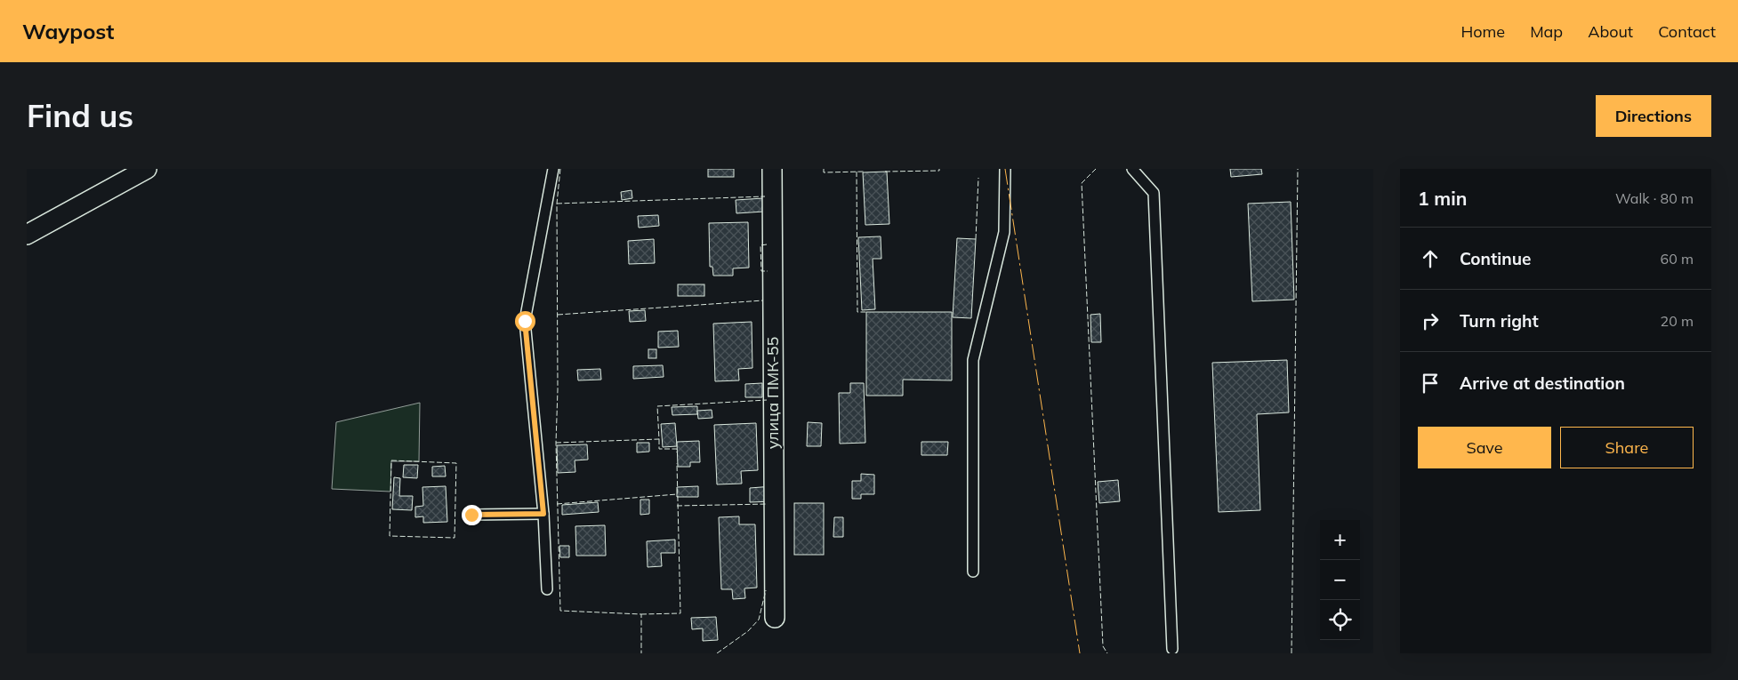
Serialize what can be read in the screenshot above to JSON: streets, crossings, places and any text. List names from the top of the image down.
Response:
{
  "streets": {
    "street": ["улица ПМК-55"]
  },
  "page": {
    "header": "Waypost",
    "nav": [
      "Home",
      "Map",
      "About",
      "Contact"
    ],
    "buttons": [
      "Directions",
      ["Save", "Share"]
    ],
    "title": "Find us",
    "heading": ["1 min", "Walk · 80 m"],
    "list": [
      ["Continue", "60 m"],
      ["Turn right", "20 m"],
      "Arrive at destination"
    ],
    "map_buttons": ["+", "−"]
  }
}
